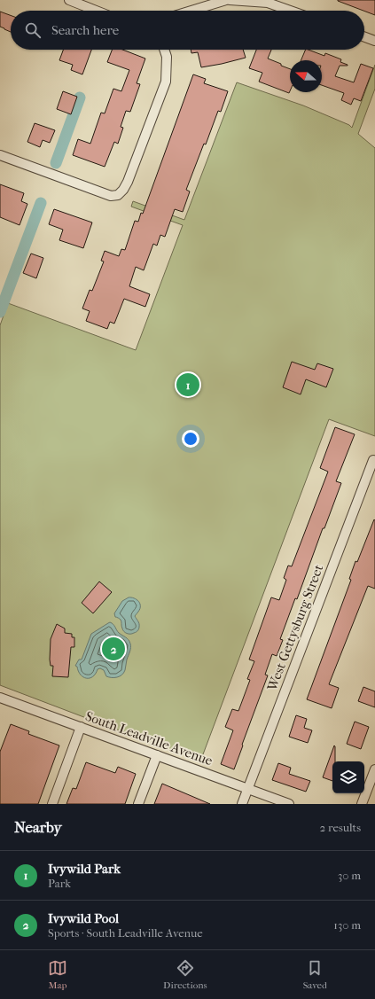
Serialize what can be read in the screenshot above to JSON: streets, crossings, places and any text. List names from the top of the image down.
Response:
{
  "streets": {
    "street": ["West Gettysburg Street", "South Leadville Avenue"]
  },
  "crossings": [
    ["West Gettysburg Street", "South Leadville Avenue"]
  ],
  "north": "left",
  "page": {
    "search": "Search here",
    "pins": ["1", "2"],
    "heading": ["Nearby", "2 results"],
    "list": [
      {
        "mark": "1",
        "name": "Ivywild Park",
        "note": "Park",
        "value": "30 m"
      },
      {
        "mark": "2",
        "name": "Ivywild Pool",
        "note": "Sports · South Leadville Avenue",
        "value": "130 m"
      }
    ],
    "nav": ["Map", "Directions", "Saved"]
  }
}
